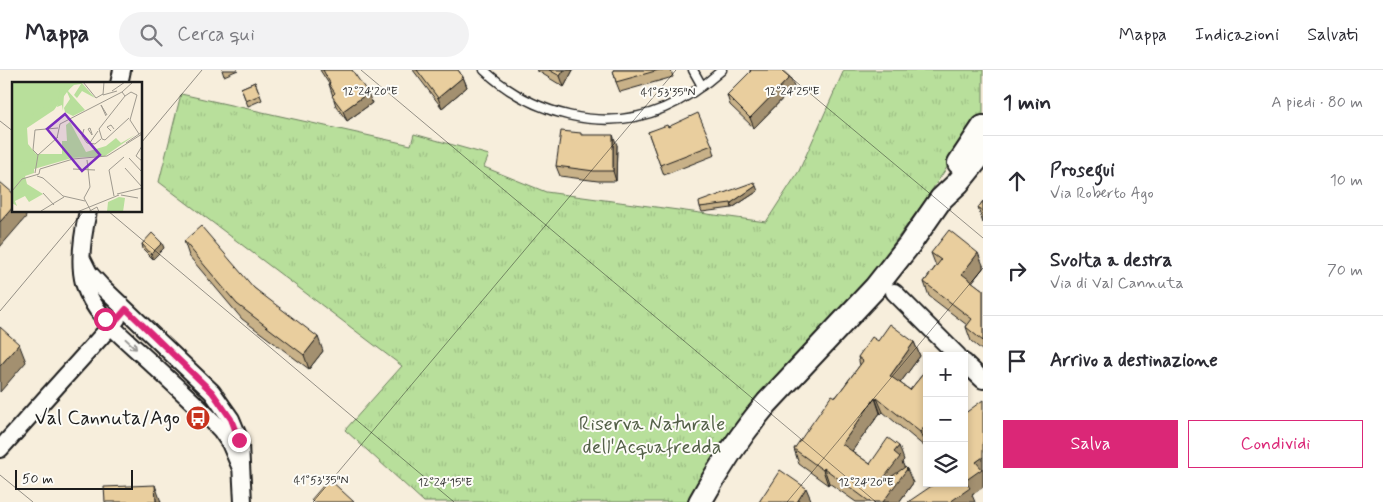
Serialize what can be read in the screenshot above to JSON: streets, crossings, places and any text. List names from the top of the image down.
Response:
{
  "parks": ["Riserva Naturale dell'Acquafredda"],
  "places": {
    "bus stop": ["Val Cannuta/Ago"]
  },
  "scale_bar": "50 m",
  "page": {
    "header": "Mappa",
    "search": "Cerca qui",
    "nav": ["Mappa", "Indicazioni", "Salvati"],
    "heading": ["1 min", "A piedi · 80 m"],
    "list": [
      ["Prosegui", "Via Roberto Ago", "10 m"],
      ["Svolta a destra", "Via di Val Cannuta", "70 m"],
      "Arrivo a destinazione"
    ],
    "map_buttons": ["+", "−"],
    "buttons": ["Salva", "Condividi"],
    "scale": "50 m"
  },
  "coordinates": [
    "12°24'20\"E",
    "12°24'25\"E",
    "41°53'35\"N",
    "12°24'15\"E"
  ]
}
